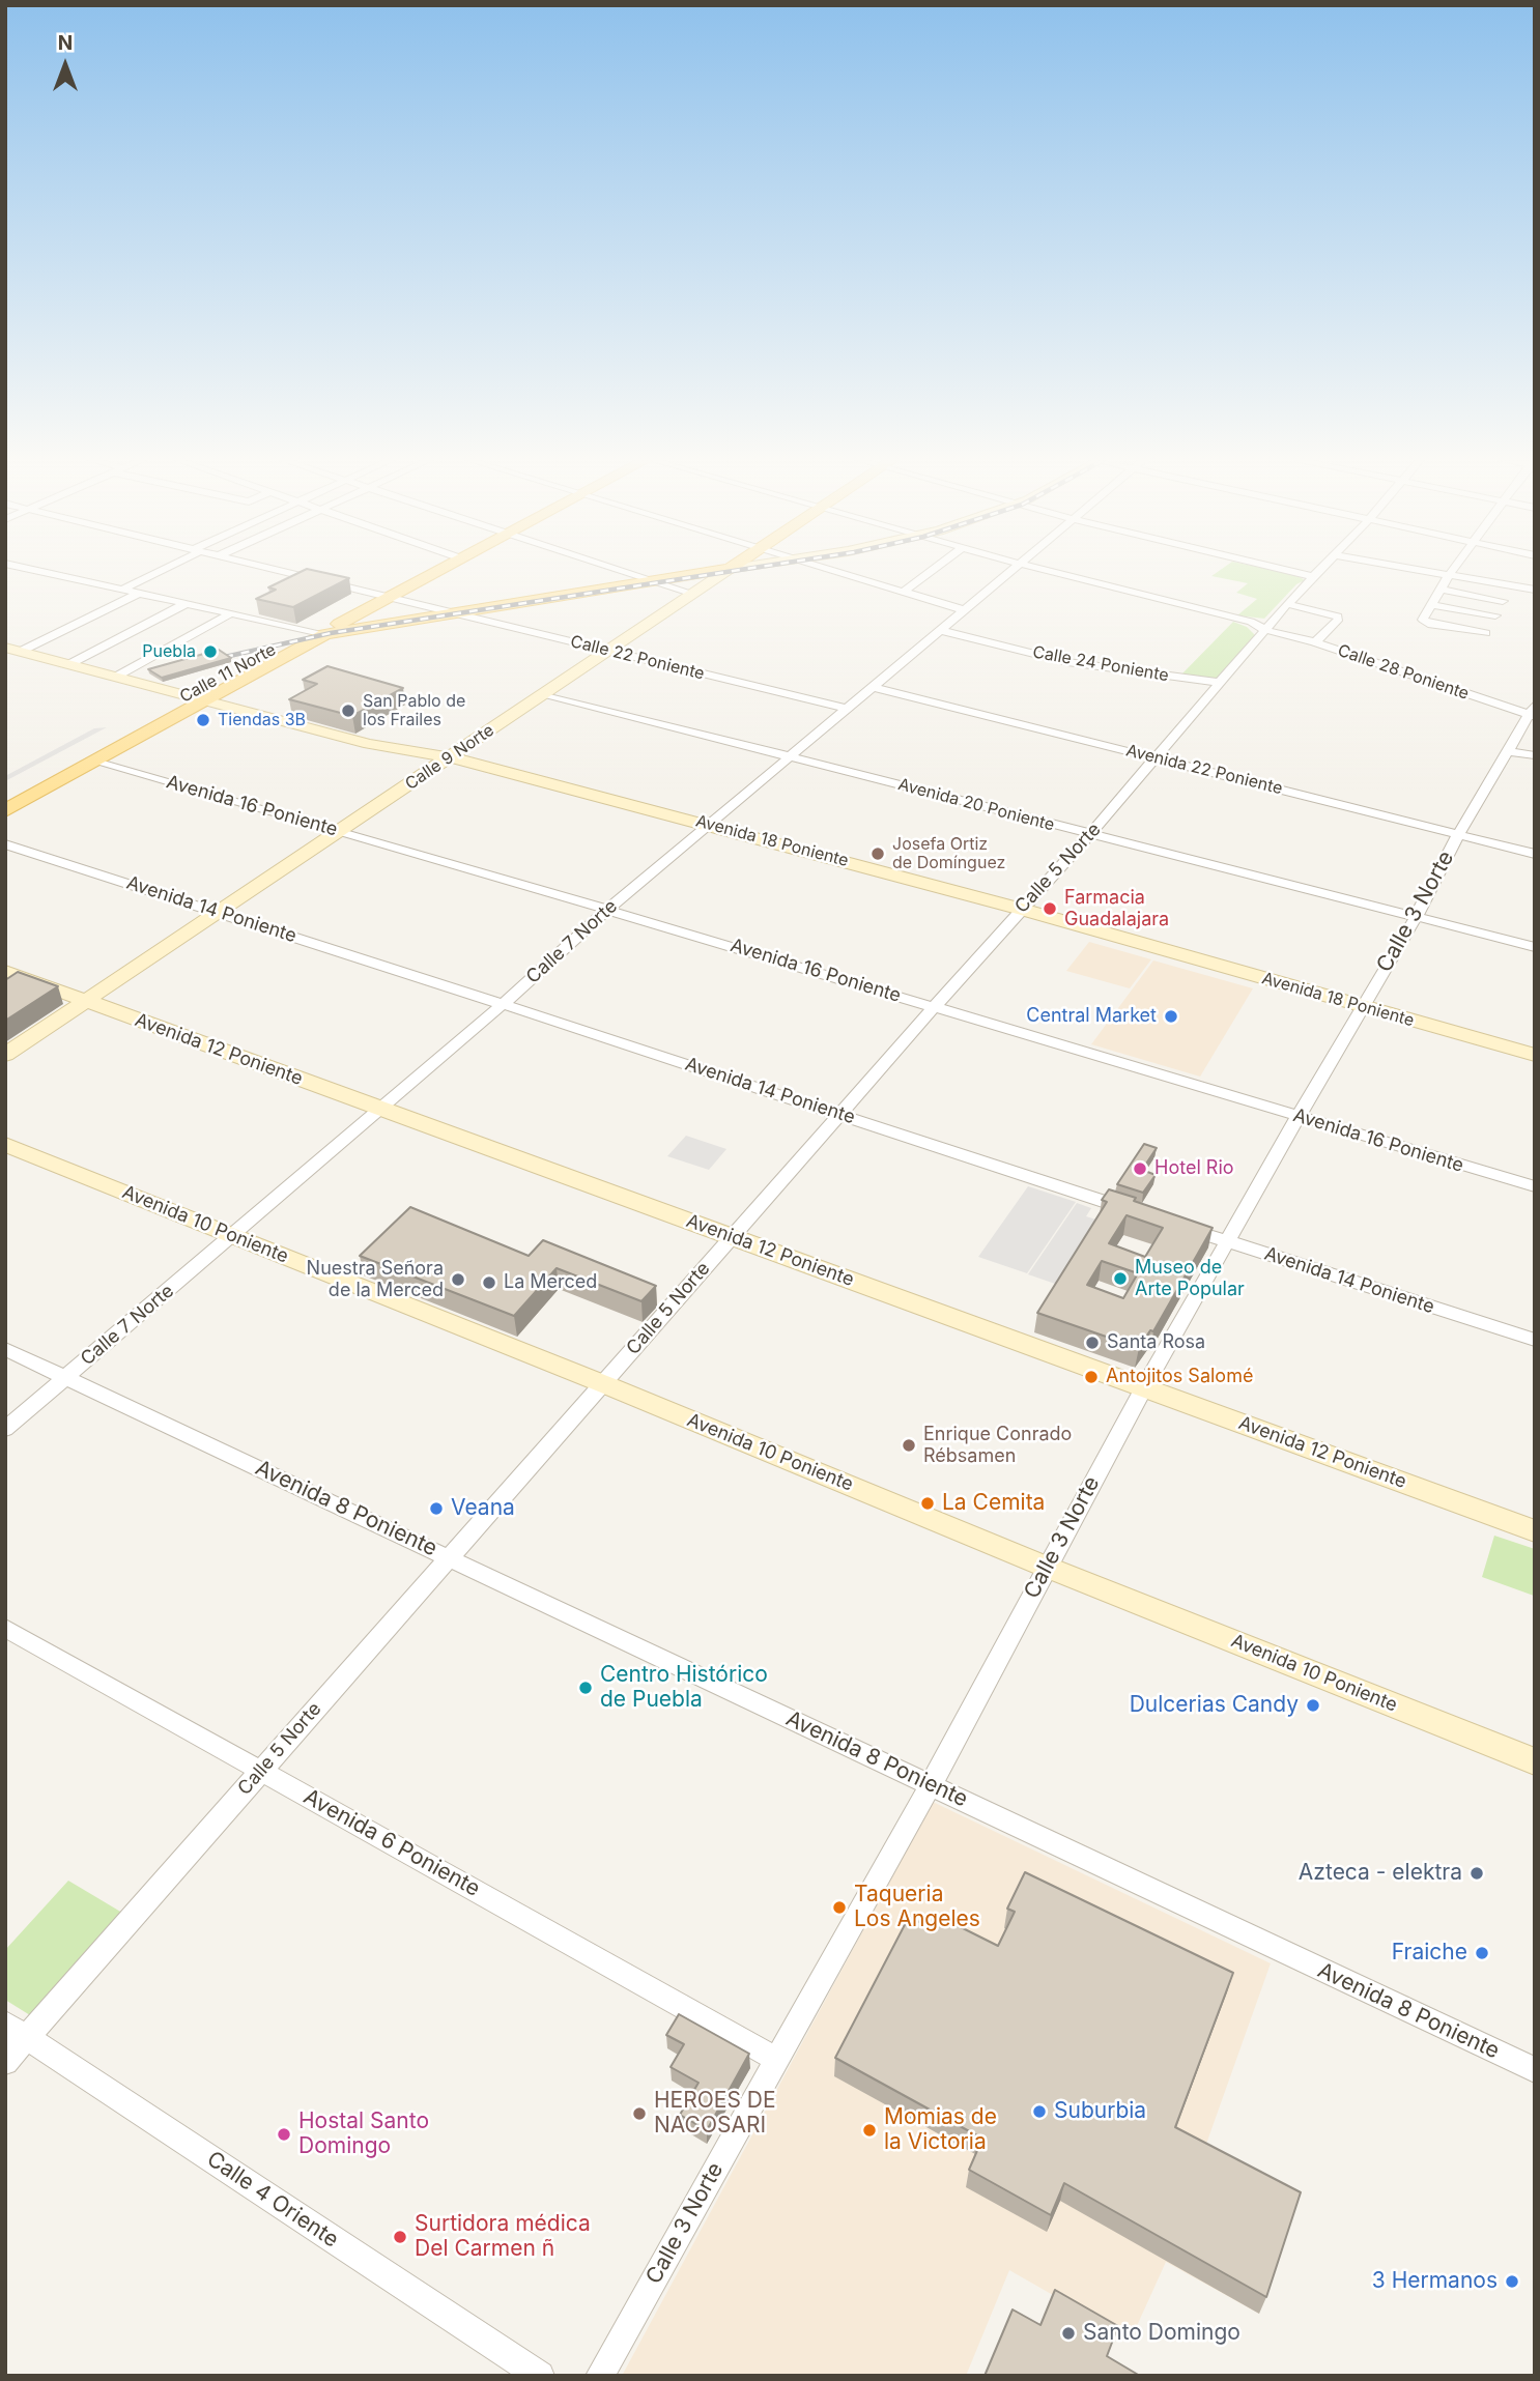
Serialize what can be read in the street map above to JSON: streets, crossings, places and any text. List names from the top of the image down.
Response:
{
  "streets": {
    "main road": ["Calle 11 Norte"],
    "street": [
      "Calle 22 Poniente",
      "Calle 24 Poniente",
      "Calle 28 Poniente",
      "Calle 9 Norte",
      "Avenida 22 Poniente",
      "Avenida 20 Poniente",
      "Avenida 16 Poniente",
      "Avenida 18 Poniente",
      "Calle 5 Norte",
      "Avenida 14 Poniente",
      "Calle 3 Norte",
      "Calle 7 Norte",
      "Avenida 12 Poniente",
      "Avenida 10 Poniente",
      "Avenida 8 Poniente",
      "Avenida 6 Poniente",
      "Calle 4 Oriente"
    ]
  },
  "crossings": [
    ["Calle 22 Poniente", "Calle 11 Norte"],
    ["Calle 22 Poniente", "Calle 9 Norte"],
    ["Calle 22 Poniente", "Calle 7 Norte"],
    ["Calle 24 Poniente", "Calle 5 Norte"],
    ["Calle 24 Poniente", "Calle 7 Norte"],
    ["Calle 28 Poniente", "Calle 5 Norte"],
    ["Calle 28 Poniente", "Calle 3 Norte"],
    ["Calle 11 Norte", "Avenida 16 Poniente"],
    ["Calle 11 Norte", "Avenida 18 Poniente"],
    ["Calle 9 Norte", "Avenida 20 Poniente"],
    ["Calle 9 Norte", "Avenida 16 Poniente"],
    ["Calle 9 Norte", "Avenida 18 Poniente"],
    ["Calle 9 Norte", "Avenida 14 Poniente"],
    ["Calle 9 Norte", "Avenida 12 Poniente"],
    ["Avenida 22 Poniente", "Calle 5 Norte"],
    ["Avenida 22 Poniente", "Calle 3 Norte"],
    ["Avenida 22 Poniente", "Calle 7 Norte"],
    ["Avenida 20 Poniente", "Calle 5 Norte"],
    ["Avenida 20 Poniente", "Calle 3 Norte"],
    ["Avenida 20 Poniente", "Calle 7 Norte"],
    ["Avenida 16 Poniente", "Calle 5 Norte"],
    ["Avenida 16 Poniente", "Calle 3 Norte"],
    ["Avenida 16 Poniente", "Calle 7 Norte"],
    ["Avenida 18 Poniente", "Calle 5 Norte"],
    ["Avenida 18 Poniente", "Calle 3 Norte"],
    ["Avenida 18 Poniente", "Calle 7 Norte"],
    ["Calle 5 Norte", "Avenida 14 Poniente"],
    ["Calle 5 Norte", "Avenida 12 Poniente"],
    ["Calle 5 Norte", "Avenida 10 Poniente"],
    ["Calle 5 Norte", "Avenida 8 Poniente"],
    ["Calle 5 Norte", "Avenida 6 Poniente"],
    ["Calle 5 Norte", "Calle 4 Oriente"],
    ["Avenida 14 Poniente", "Calle 3 Norte"],
    ["Avenida 14 Poniente", "Calle 7 Norte"],
    ["Calle 3 Norte", "Avenida 12 Poniente"],
    ["Calle 3 Norte", "Avenida 10 Poniente"],
    ["Calle 3 Norte", "Avenida 8 Poniente"],
    ["Calle 3 Norte", "Avenida 6 Poniente"],
    ["Calle 7 Norte", "Avenida 12 Poniente"],
    ["Calle 7 Norte", "Avenida 10 Poniente"],
    ["Calle 7 Norte", "Avenida 8 Poniente"]
  ],
  "places": [
    "Puebla",
    "San Pablo de los Frailes",
    "Tiendas 3B",
    "Josefa Ortiz de Domínguez",
    "Farmacia Guadalajara",
    "Central Market",
    "Hotel Rio",
    "Museo de Arte Popular",
    "Nuestra Señora de la Merced",
    "La Merced",
    "Santa Rosa",
    "Antojitos Salomé",
    "Enrique Conrado Rébsamen",
    "La Cemita",
    "Veana",
    "Centro Histórico de Puebla",
    "Dulcerias Candy",
    "Azteca - elektra",
    "Taqueria Los Angeles",
    "Fraiche",
    "Suburbia",
    "HEROES DE NACOSARI",
    "Momias de la Victoria",
    "Hostal Santo Domingo",
    "Surtidora médica Del Carmen ñ",
    "3 Hermanos",
    "Santo Domingo"
  ],
  "north": "top"
}
